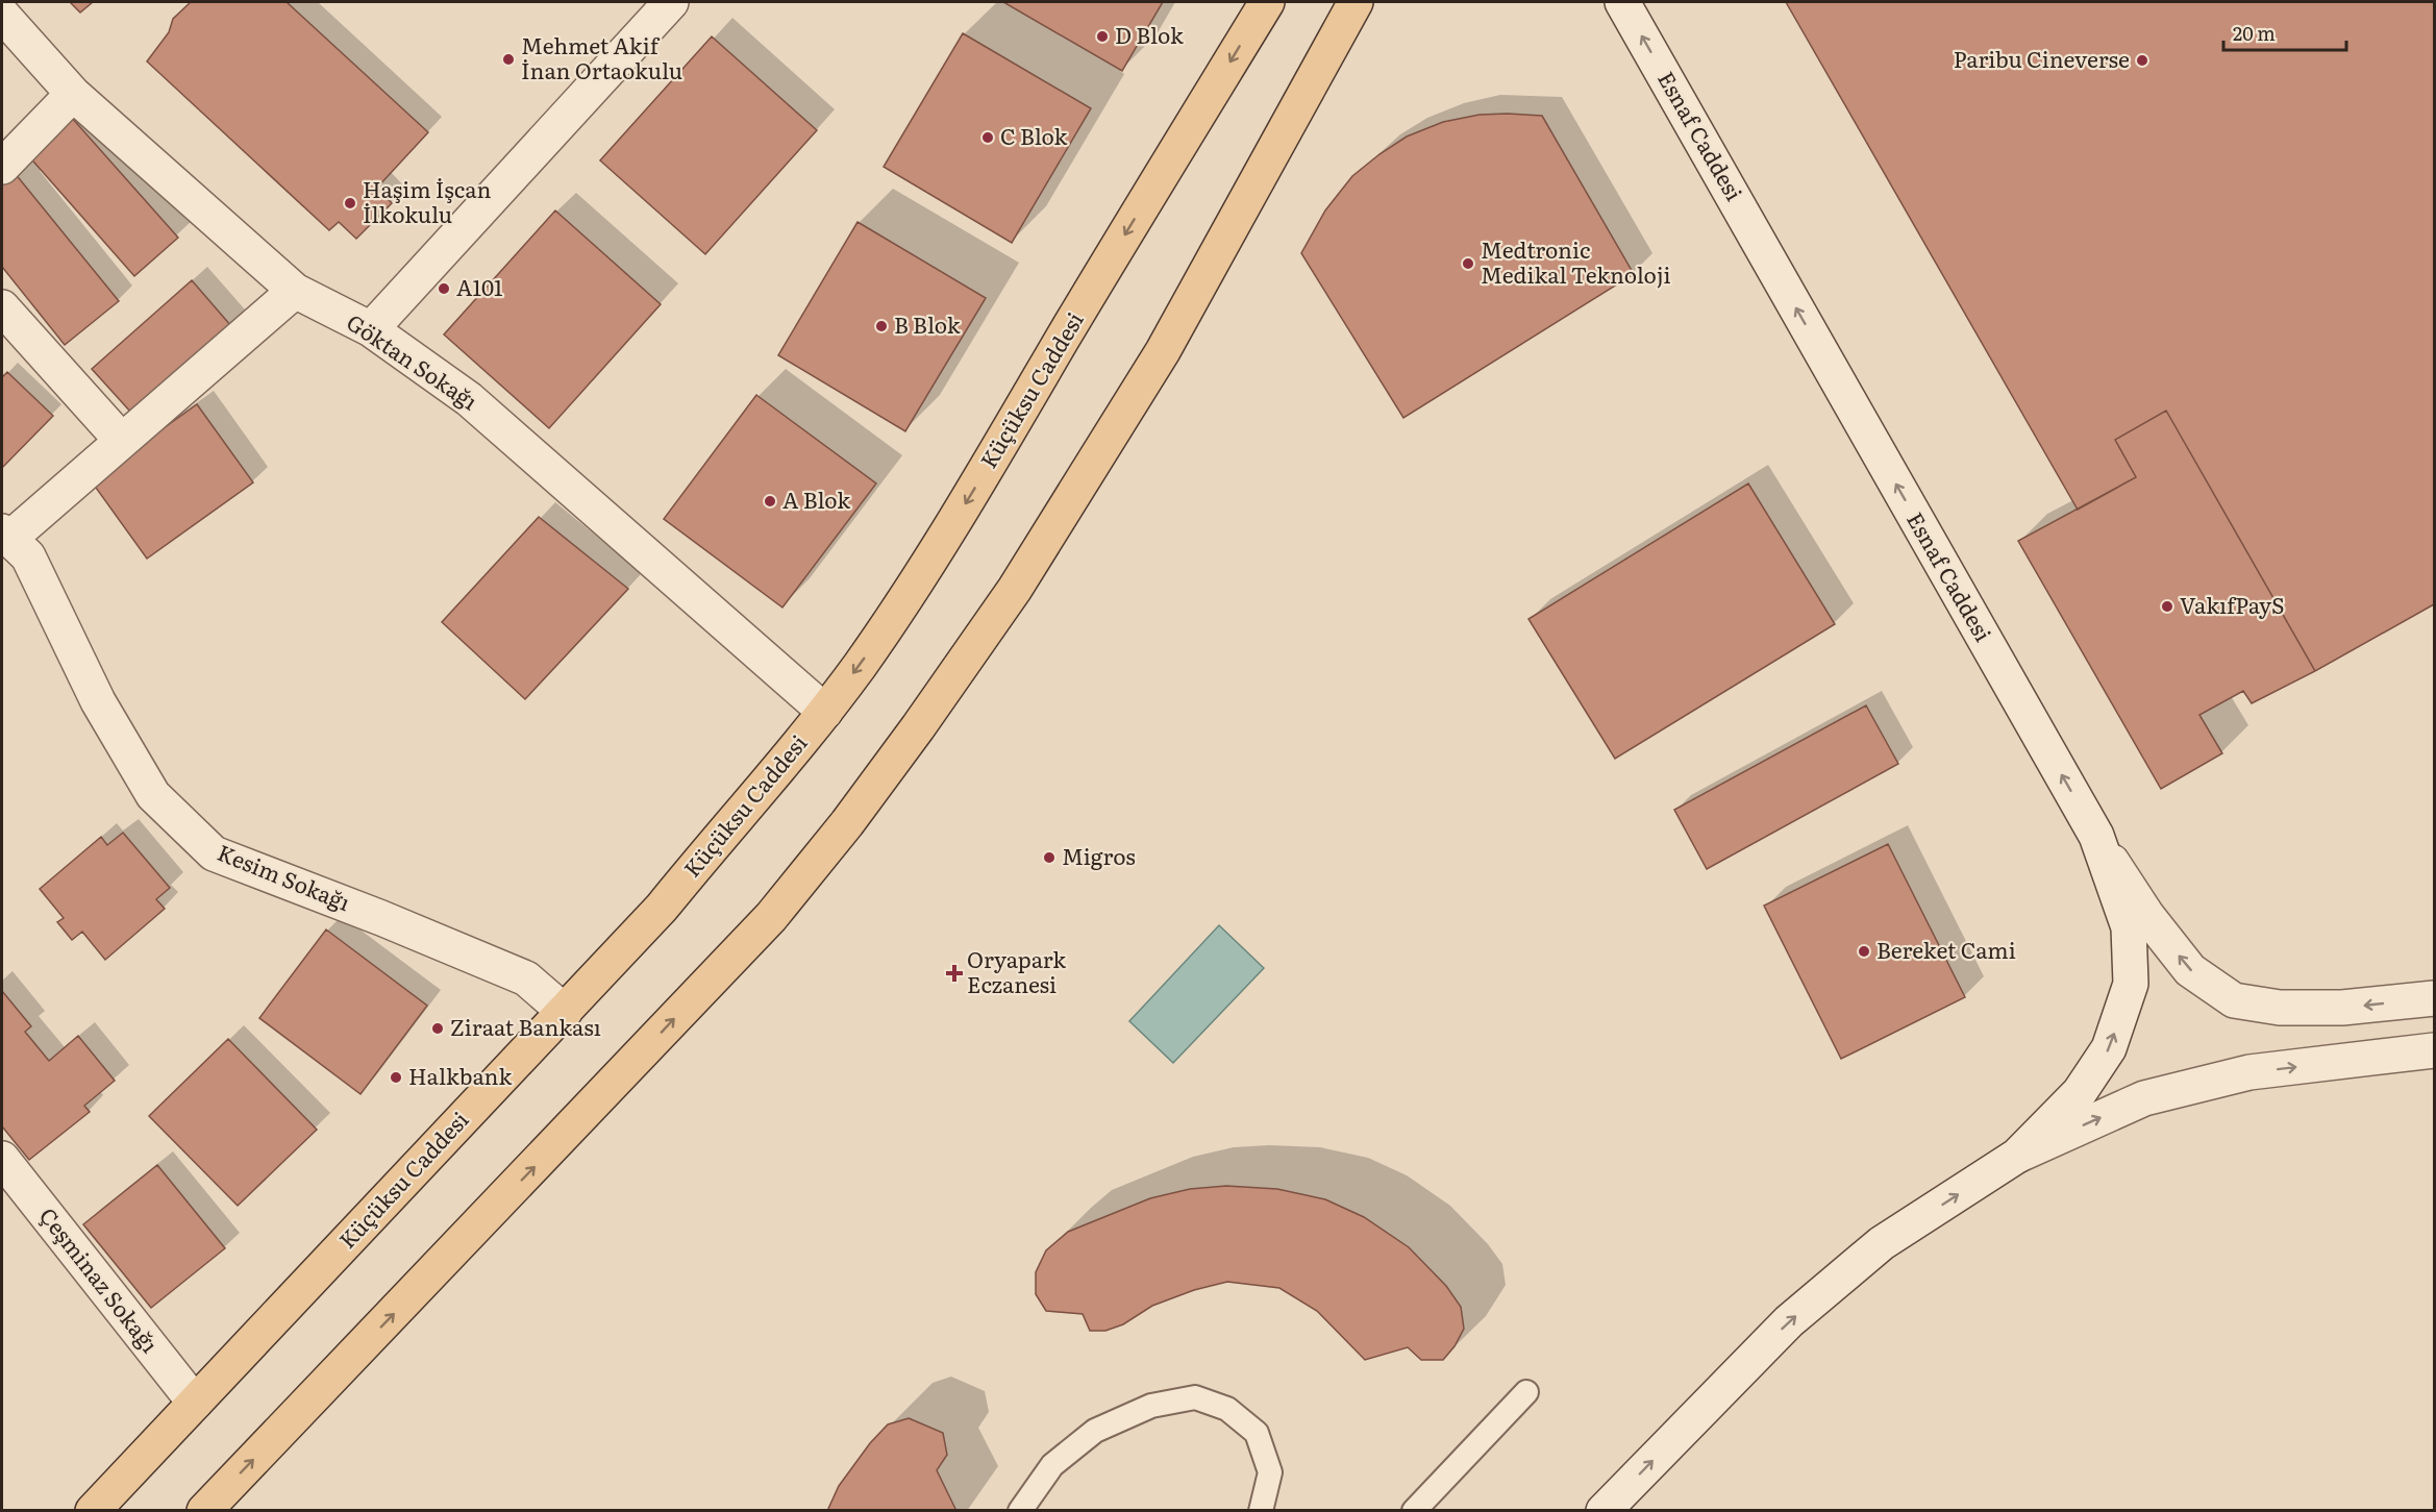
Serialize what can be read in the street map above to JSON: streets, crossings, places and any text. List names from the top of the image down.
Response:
{
  "streets": {
    "main road": ["Küçüksu Caddesi"],
    "street": [
      "Esnaf Caddesi",
      "Göktan Sokağı",
      "Kesim Sokağı",
      "Çeşminaz Sokağı"
    ]
  },
  "crossings": [
    ["Göktan Sokağı", "Küçüksu Caddesi"],
    ["Küçüksu Caddesi", "Kesim Sokağı"],
    ["Küçüksu Caddesi", "Çeşminaz Sokağı"]
  ],
  "one_way": ["Esnaf Caddesi"],
  "places": {
    "other": [
      "D Blok",
      "Mehmet Akif İnan Ortaokulu",
      "Paribu Cineverse",
      "C Blok",
      "Haşim İşcan İlkokulu",
      "Medtronic Medikal Teknoloji",
      "A101",
      "B Blok",
      "A Blok",
      "VakıfPayS",
      "Migros",
      "Bereket Cami",
      "Ziraat Bankası",
      "Halkbank"
    ],
    "health": ["Oryapark Eczanesi"]
  },
  "scale_bar": "20 m"
}
